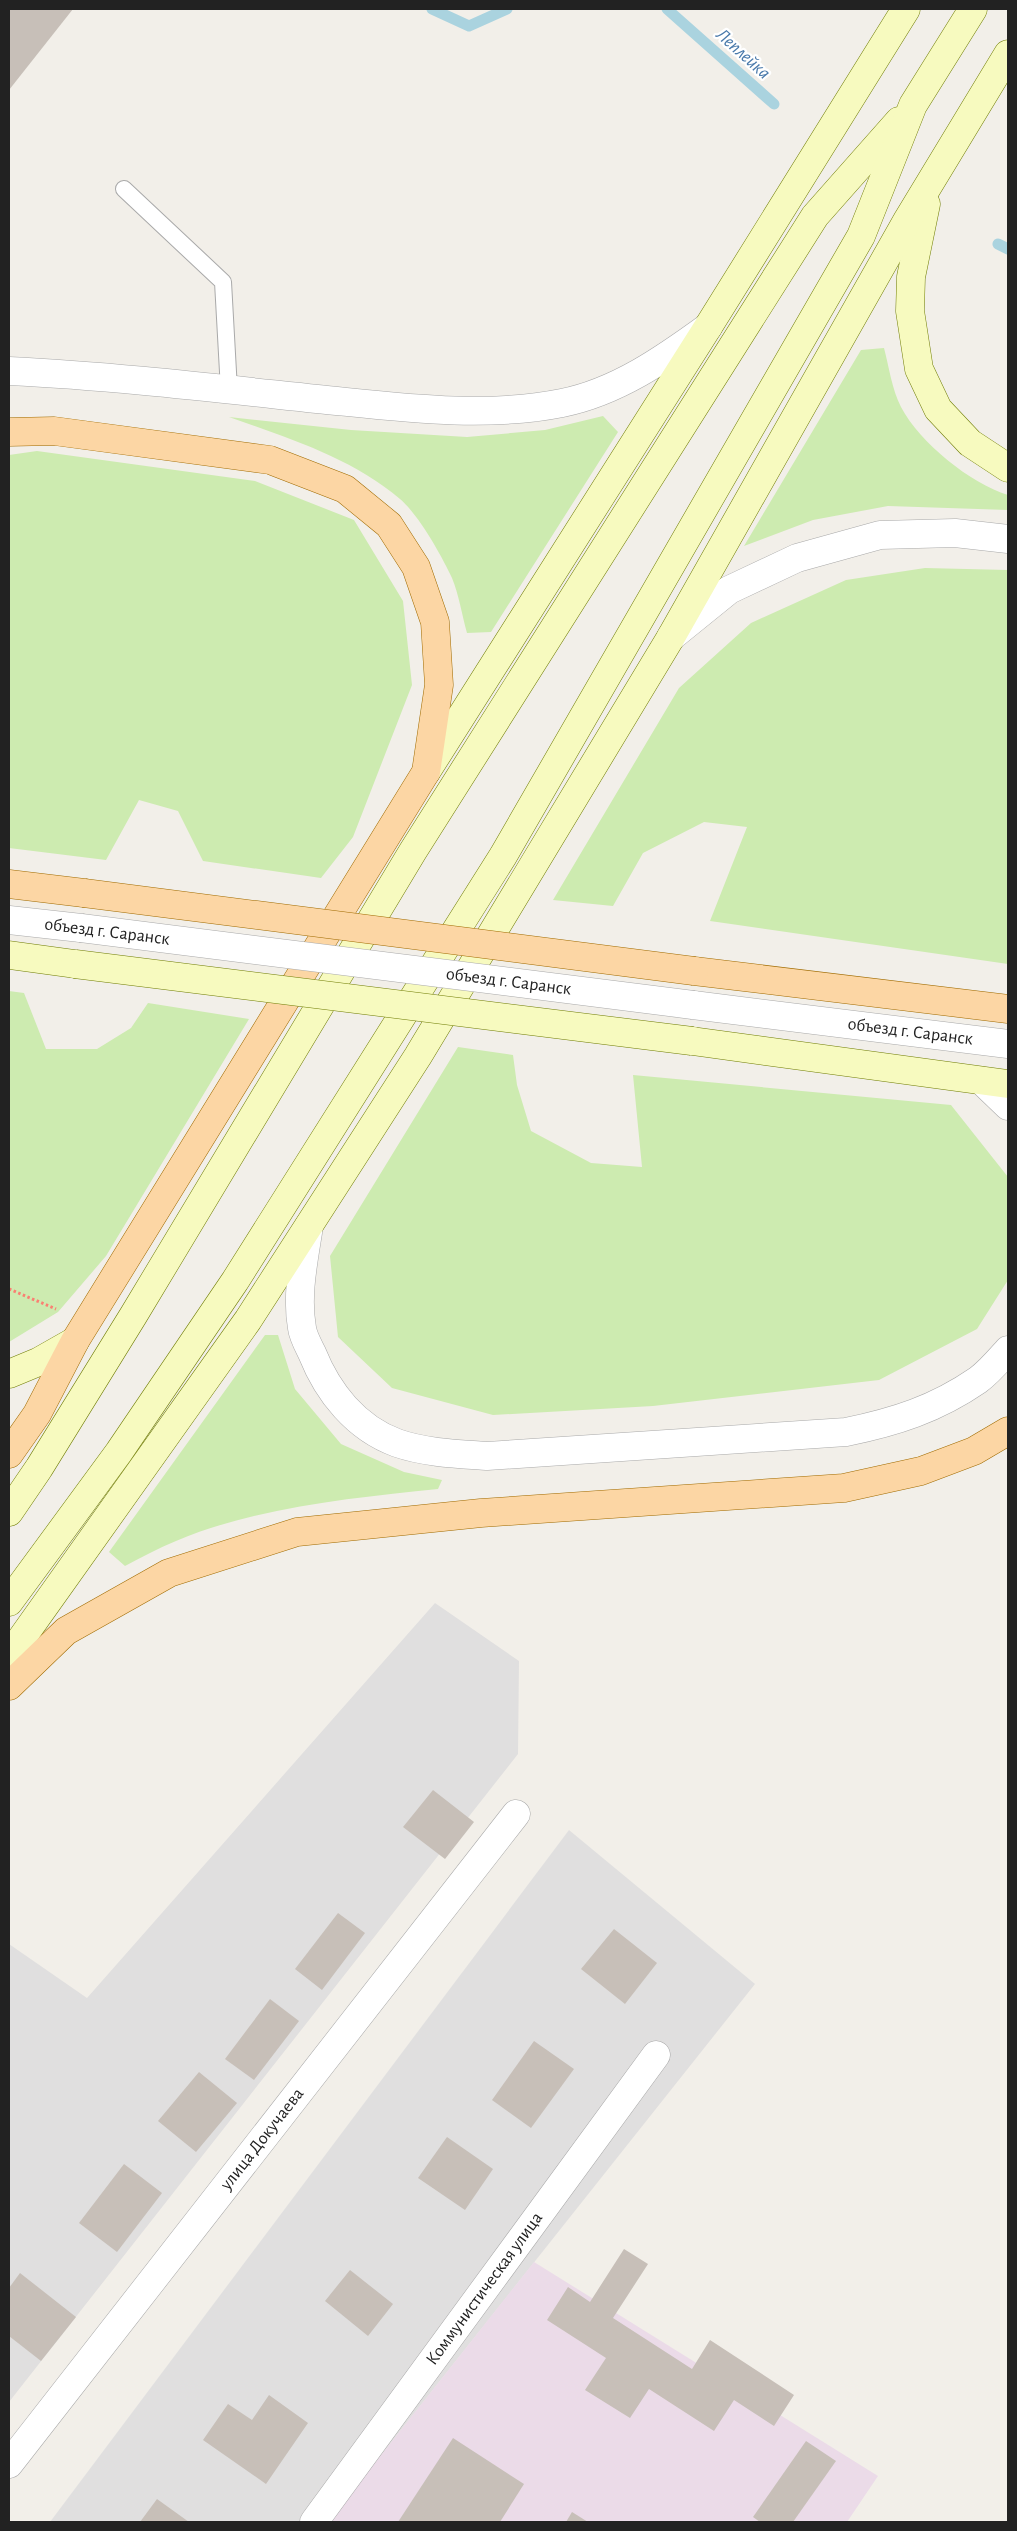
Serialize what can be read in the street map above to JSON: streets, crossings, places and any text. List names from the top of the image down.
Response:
{
  "streets": {
    "street": ["объезд г. Саранск", "улица Докучаева", "Коммунистическая улица"]
  },
  "water": ["Леплейка"]
}
